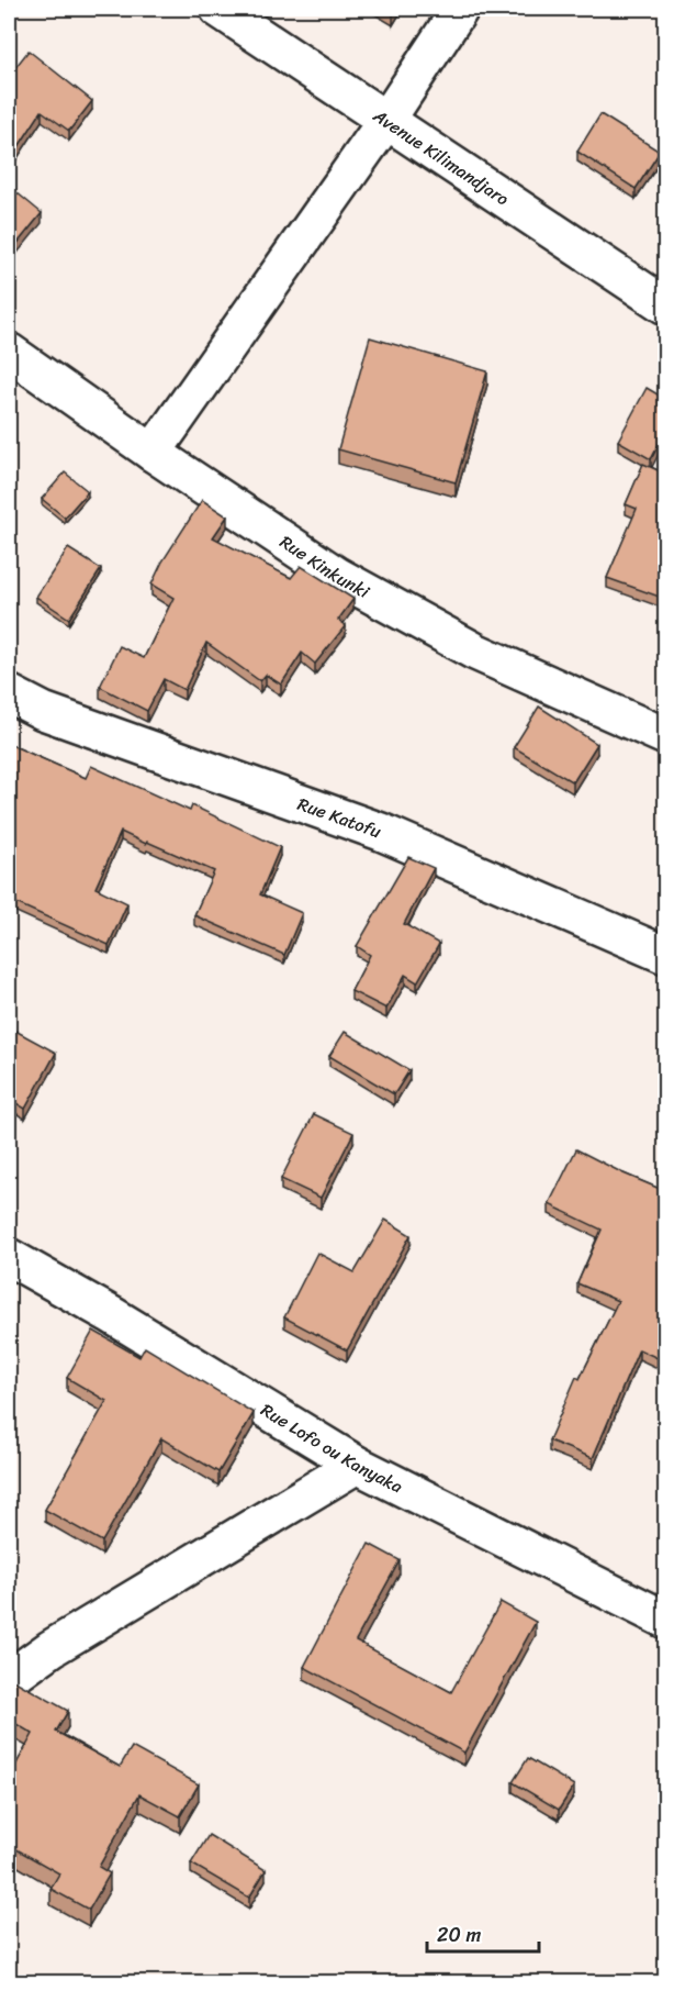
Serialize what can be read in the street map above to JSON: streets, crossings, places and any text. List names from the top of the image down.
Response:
{
  "streets": {
    "street": [
      "Avenue Kilimandjaro",
      "Rue Kinkunki",
      "Rue Katofu",
      "Rue Lofo ou Kanyaka"
    ]
  },
  "scale_bar": "20 m"
}
